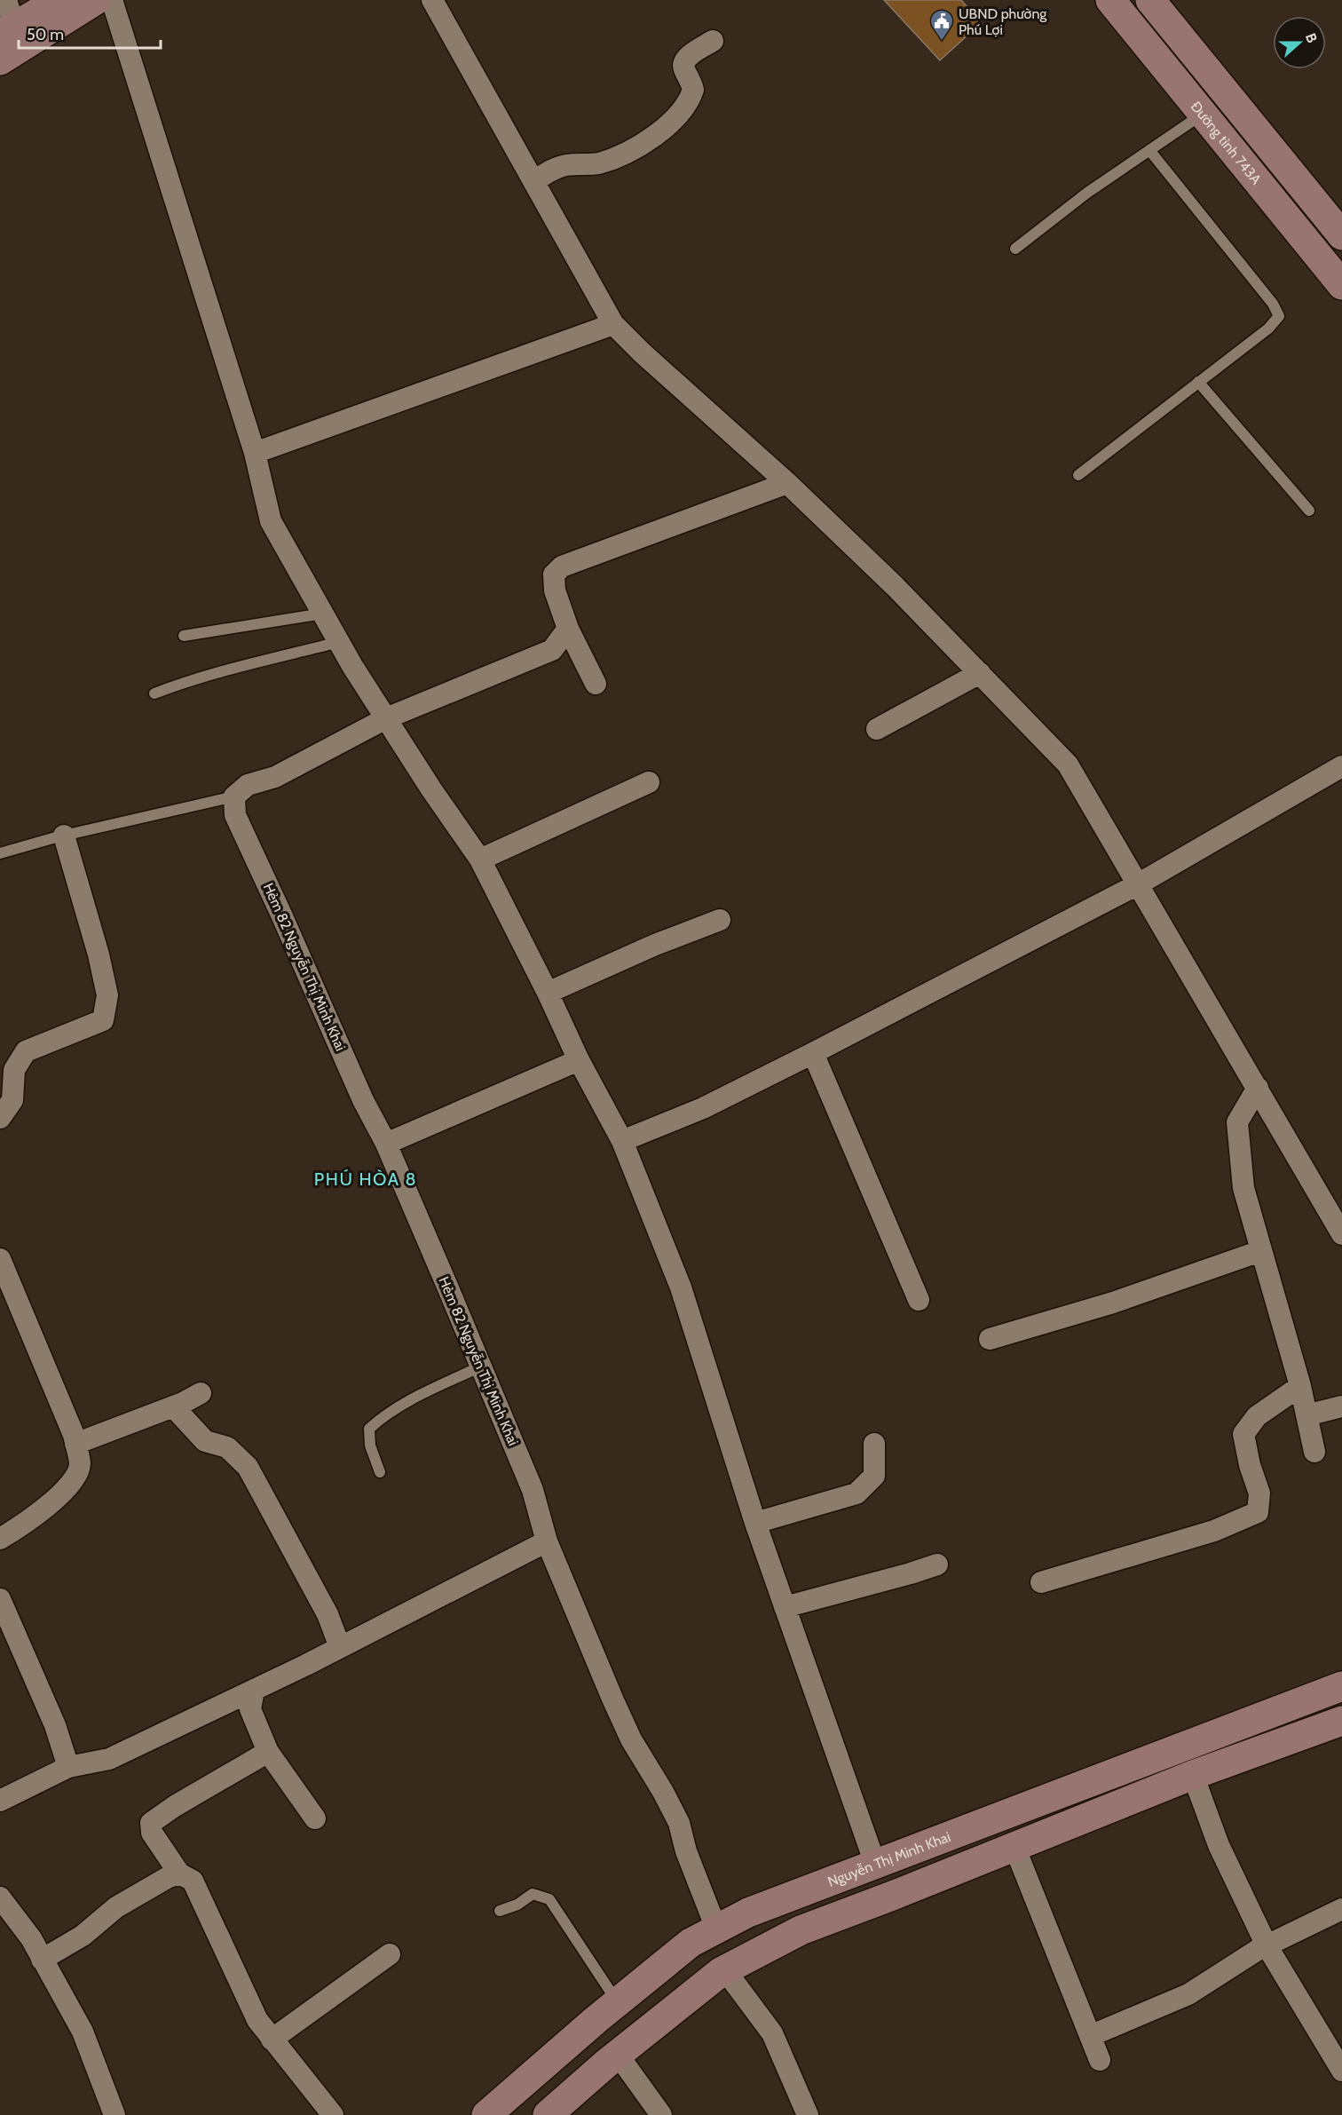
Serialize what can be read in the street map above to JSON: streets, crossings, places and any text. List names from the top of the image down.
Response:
{
  "streets": {
    "main road": ["Đường tỉnh 743A", "Nguyễn Thị Minh Khai"],
    "street": ["Hẻm 82 Nguyễn Thị Minh Khai"]
  },
  "crossings": [
    ["Hẻm 82 Nguyễn Thị Minh Khai", "Nguyễn Thị Minh Khai"]
  ],
  "districts": ["PHÚ HÒA 8"],
  "places": {
    "public building": ["UBND phường Phú Lợi"]
  },
  "scale_bar": "50 m",
  "north": "right"
}
